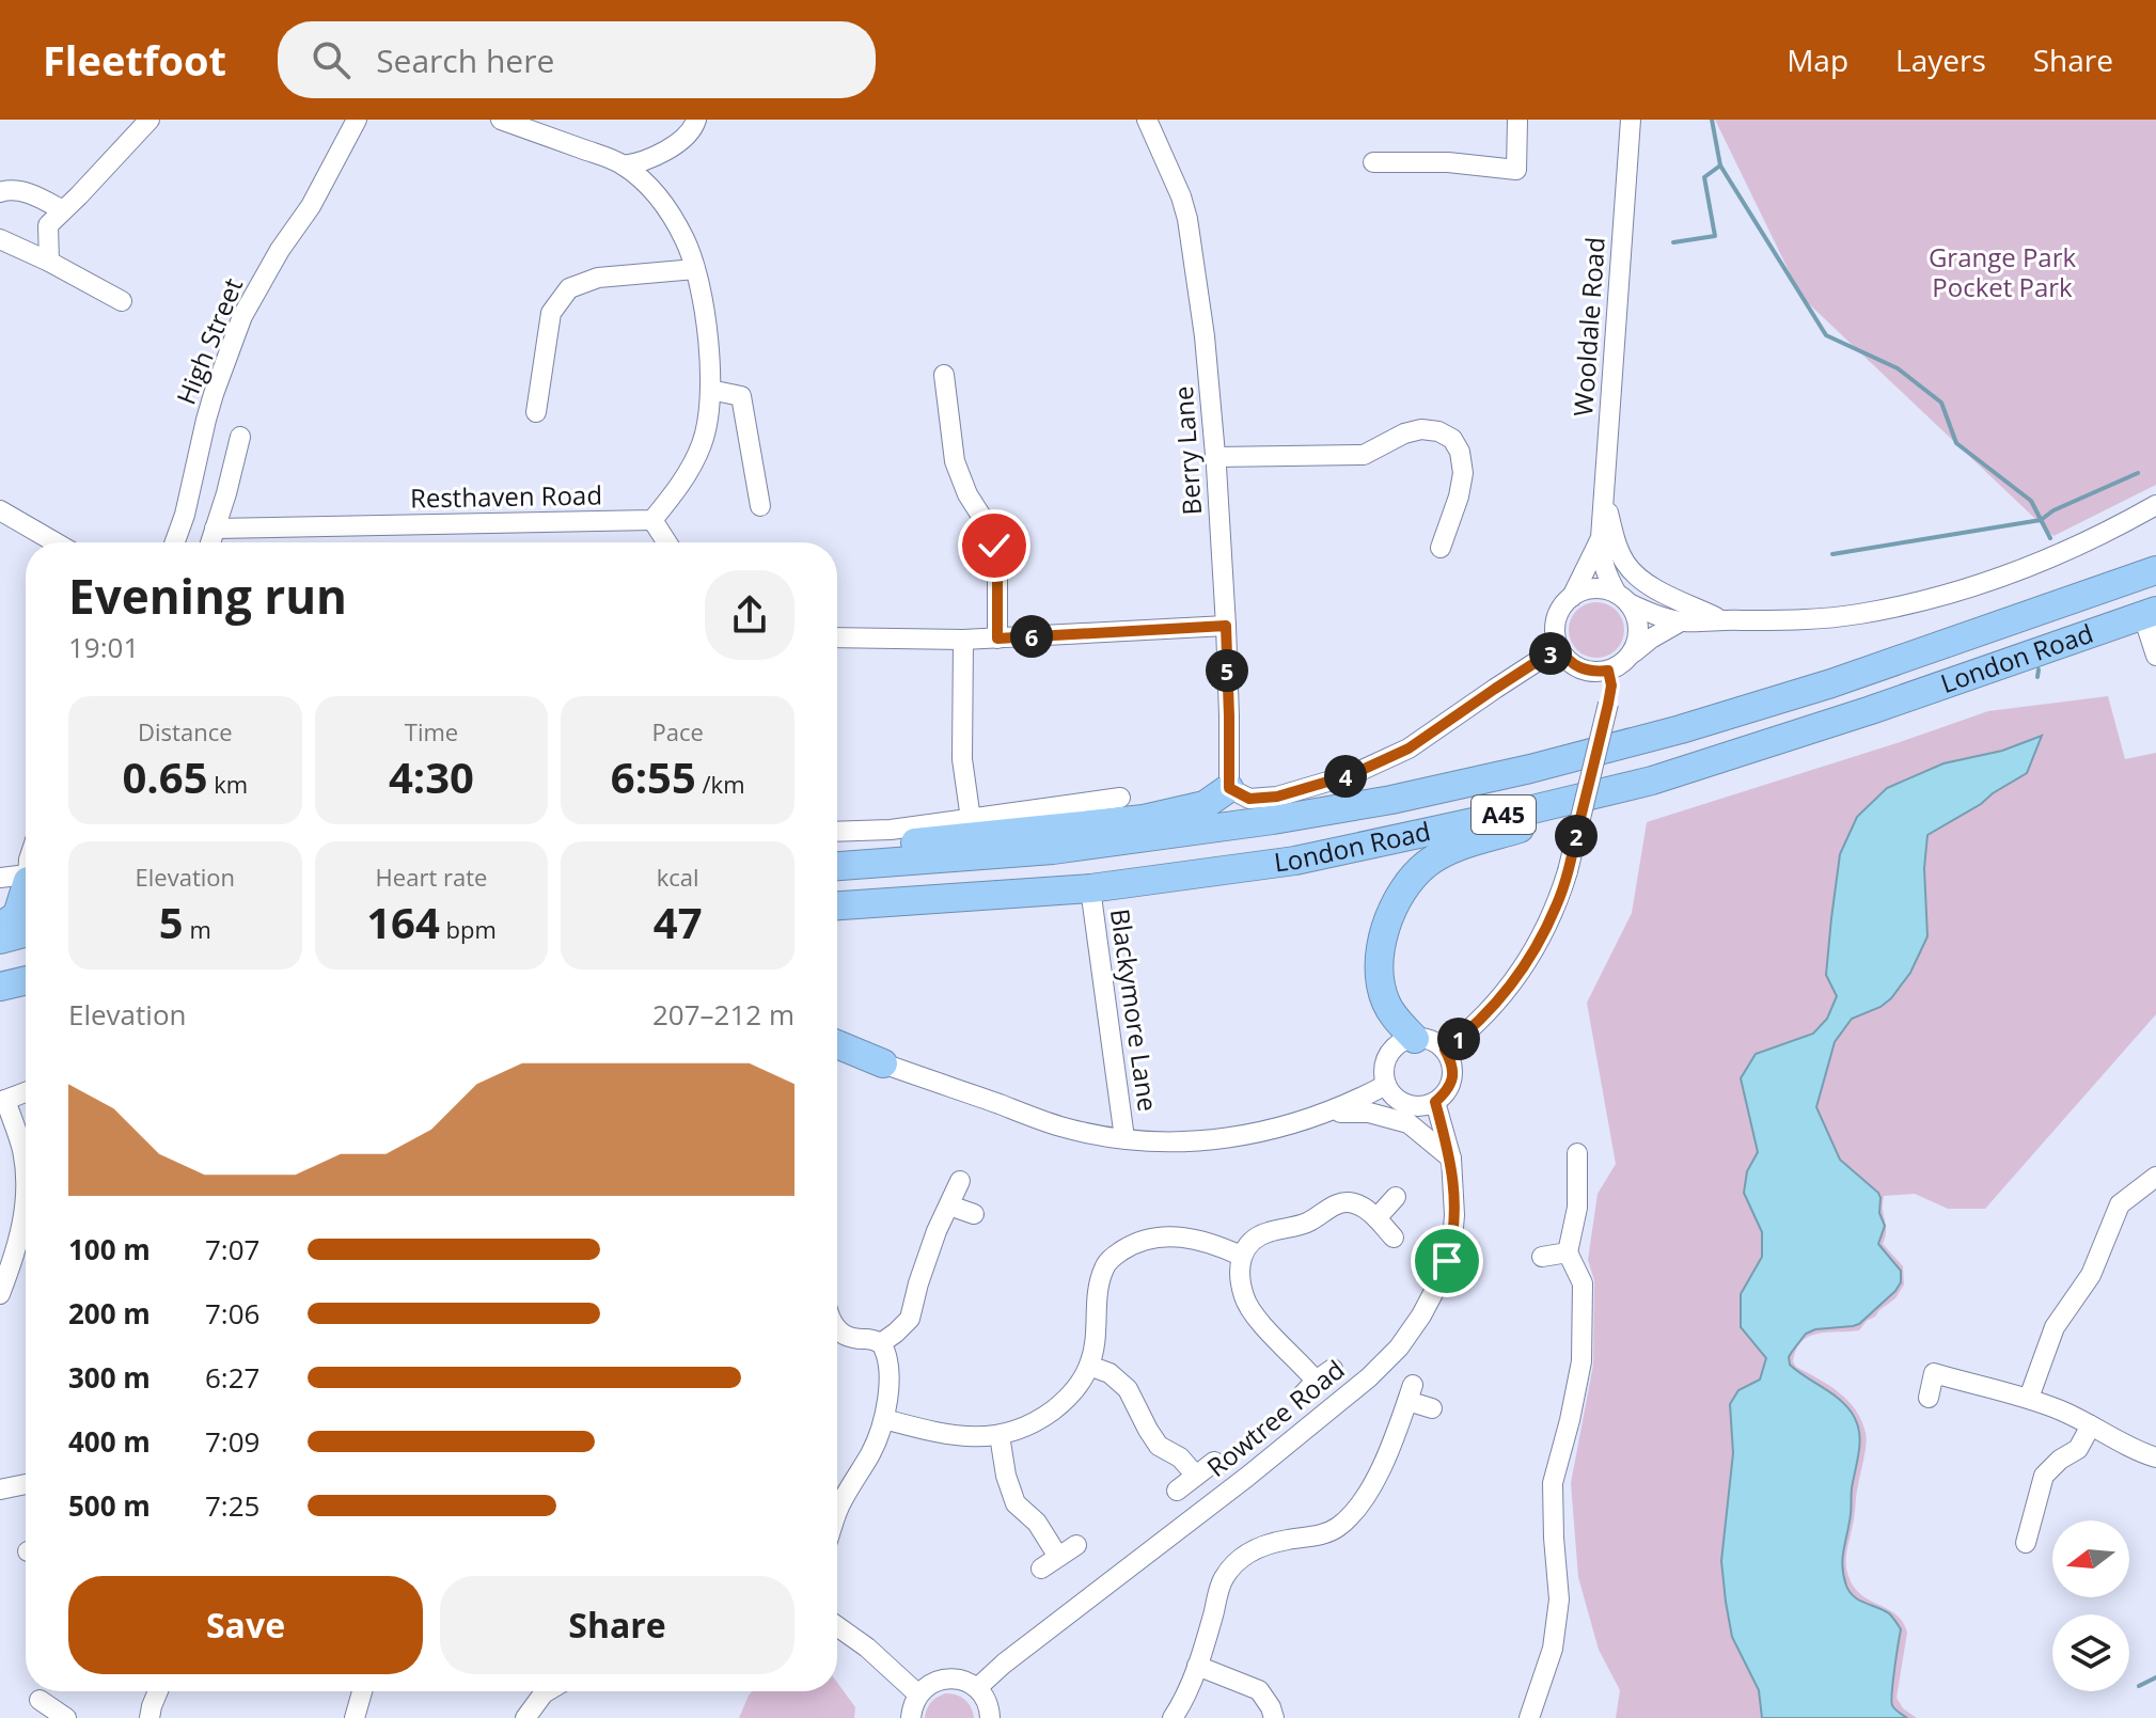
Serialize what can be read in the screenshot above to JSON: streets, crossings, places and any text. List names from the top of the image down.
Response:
{
  "streets": {
    "highway": ["London Road", "A45"],
    "street": [
      "Wooldale Road",
      "High Street",
      "Berry Lane",
      "Resthaven Road",
      "Blackymore Lane",
      "Rowtree Road"
    ]
  },
  "crossings": [
    ["London Road", "Blackymore Lane"]
  ],
  "parks": ["Grange Park Pocket Park"],
  "north": "left",
  "page": {
    "header": "Fleetfoot",
    "search": "Search here",
    "nav": ["Map", "Layers", "Share"],
    "heading": ["Evening run", "19:01"],
    "pins": [
      "6",
      "3",
      "5",
      "4",
      "2",
      "1"
    ],
    "stats": [
      ["Distance", "0.65 km"],
      ["Time", "4:30"],
      ["Pace", "6:55 /km"],
      ["Elevation", "5 m"],
      ["Heart rate", "164 bpm"],
      ["kcal", "47"]
    ],
    "chart": ["Elevation", "207–212 m"],
    "list": [
      {
        "name": "100 m",
        "note": "7:07"
      },
      {
        "name": "200 m",
        "note": "7:06"
      },
      {
        "name": "300 m",
        "note": "6:27"
      },
      {
        "name": "400 m",
        "note": "7:09"
      },
      {
        "name": "500 m",
        "note": "7:25"
      }
    ],
    "buttons": ["Save", "Share"]
  }
}
